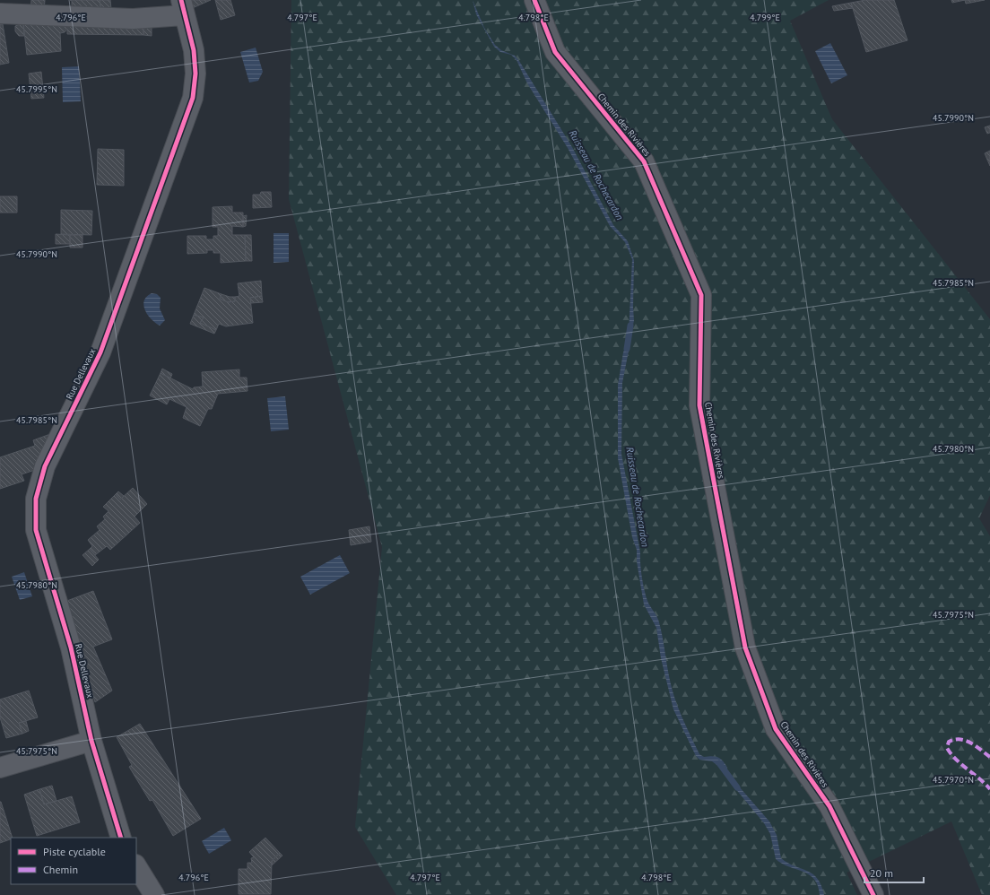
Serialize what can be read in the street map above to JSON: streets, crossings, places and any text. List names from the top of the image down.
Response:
{
  "streets": {
    "street": ["Chemin des Rivières", "Rue Dellevaux"]
  },
  "water": ["Ruisseau de Rochecardon"],
  "legend": ["Piste cyclable", "Chemin"],
  "scale_bar": "20 m",
  "coordinates": [
    "4.796°E",
    "4.797°E",
    "4.798°E",
    "4.799°E",
    "45.7995°N",
    "45.7990°N",
    "45.7985°N",
    "45.7980°N",
    "45.7975°N",
    "45.7970°N"
  ]
}
